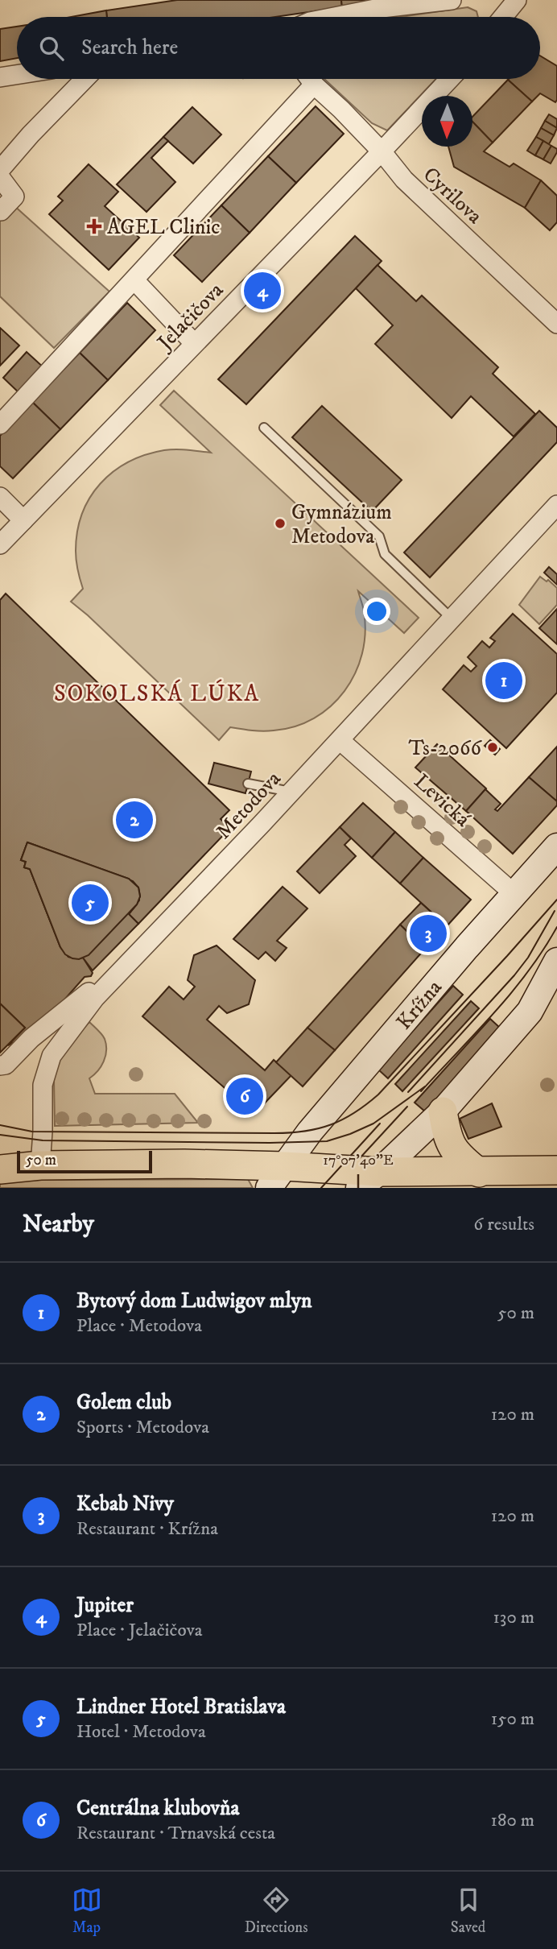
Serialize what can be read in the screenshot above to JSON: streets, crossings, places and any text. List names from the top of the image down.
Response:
{
  "streets": {
    "street": [
      "Cyrilova",
      "Jelačičova",
      "Levická",
      "Metodova",
      "Krížna"
    ]
  },
  "crossings": [
    ["Cyrilova", "Jelačičova"],
    ["Levická", "Metodova"],
    ["Levická", "Krížna"]
  ],
  "districts": ["SOKOLSKÁ LÚKA"],
  "places": {
    "health": ["AGEL Clinic"],
    "other": ["Gymnázium Metodova", "Ts-2066"]
  },
  "scale_bar": "50 m",
  "north": "bottom",
  "page": {
    "search": "Search here",
    "pins": [
      "4",
      "1",
      "2",
      "5",
      "3",
      "6"
    ],
    "scale": "50 m",
    "heading": ["Nearby", "6 results"],
    "list": [
      {
        "mark": "1",
        "name": "Bytový dom Ludwigov mlyn",
        "note": "Place · Metodova",
        "value": "50 m"
      },
      {
        "mark": "2",
        "name": "Golem club",
        "note": "Sports · Metodova",
        "value": "120 m"
      },
      {
        "mark": "3",
        "name": "Kebab Nivy",
        "note": "Restaurant · Krížna",
        "value": "120 m"
      },
      {
        "mark": "4",
        "name": "Jupiter",
        "note": "Place · Jelačičova",
        "value": "130 m"
      },
      {
        "mark": "5",
        "name": "Lindner Hotel Bratislava",
        "note": "Hotel · Metodova",
        "value": "150 m"
      },
      {
        "mark": "6",
        "name": "Centrálna klubovňa",
        "note": "Restaurant · Trnavská cesta",
        "value": "180 m"
      }
    ],
    "nav": ["Map", "Directions", "Saved"]
  },
  "coordinates": ["17°07'40\"E"]
}
